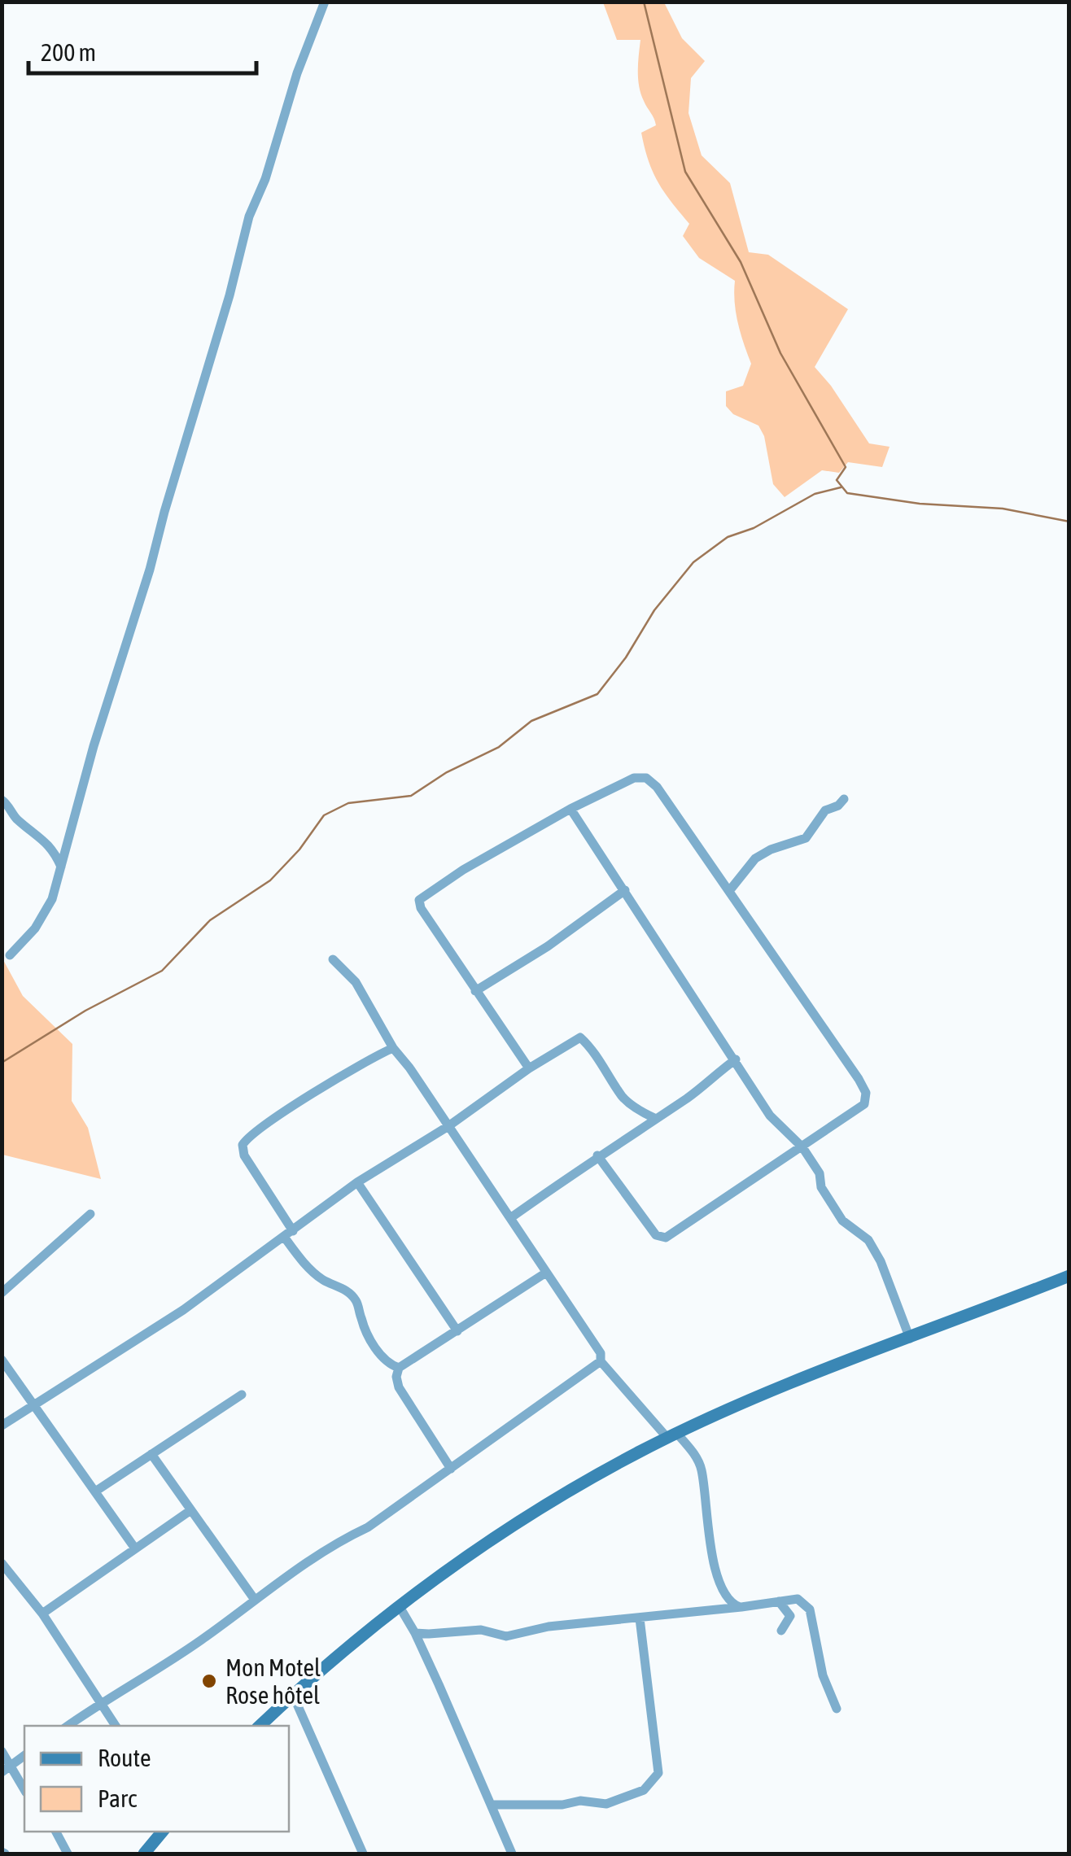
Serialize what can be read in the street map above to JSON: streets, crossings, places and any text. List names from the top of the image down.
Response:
{
  "places": ["Mon Motel Rose hôtel"],
  "legend": ["Route", "Parc"],
  "scale_bar": "200 m"
}
